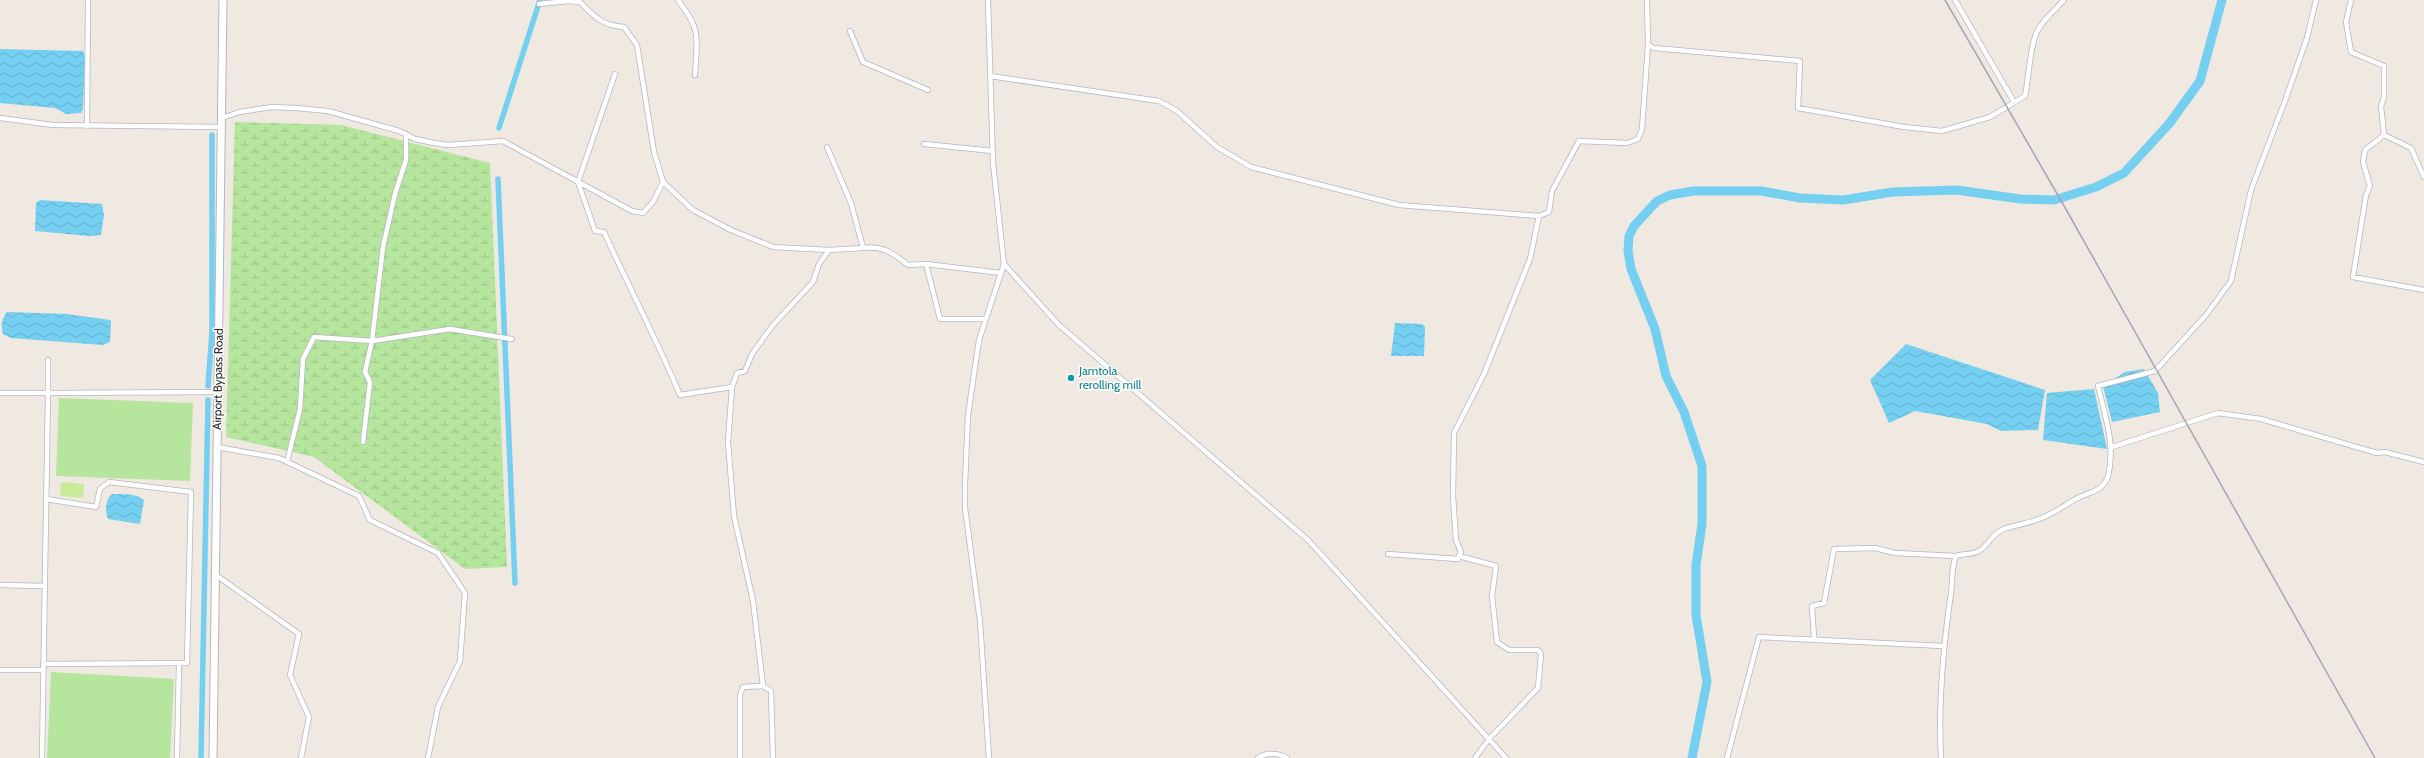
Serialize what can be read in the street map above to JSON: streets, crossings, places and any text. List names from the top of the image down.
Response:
{
  "streets": {
    "street": ["Airport Bypass Road"]
  },
  "places": ["Jamtola rerolling mill"]
}
